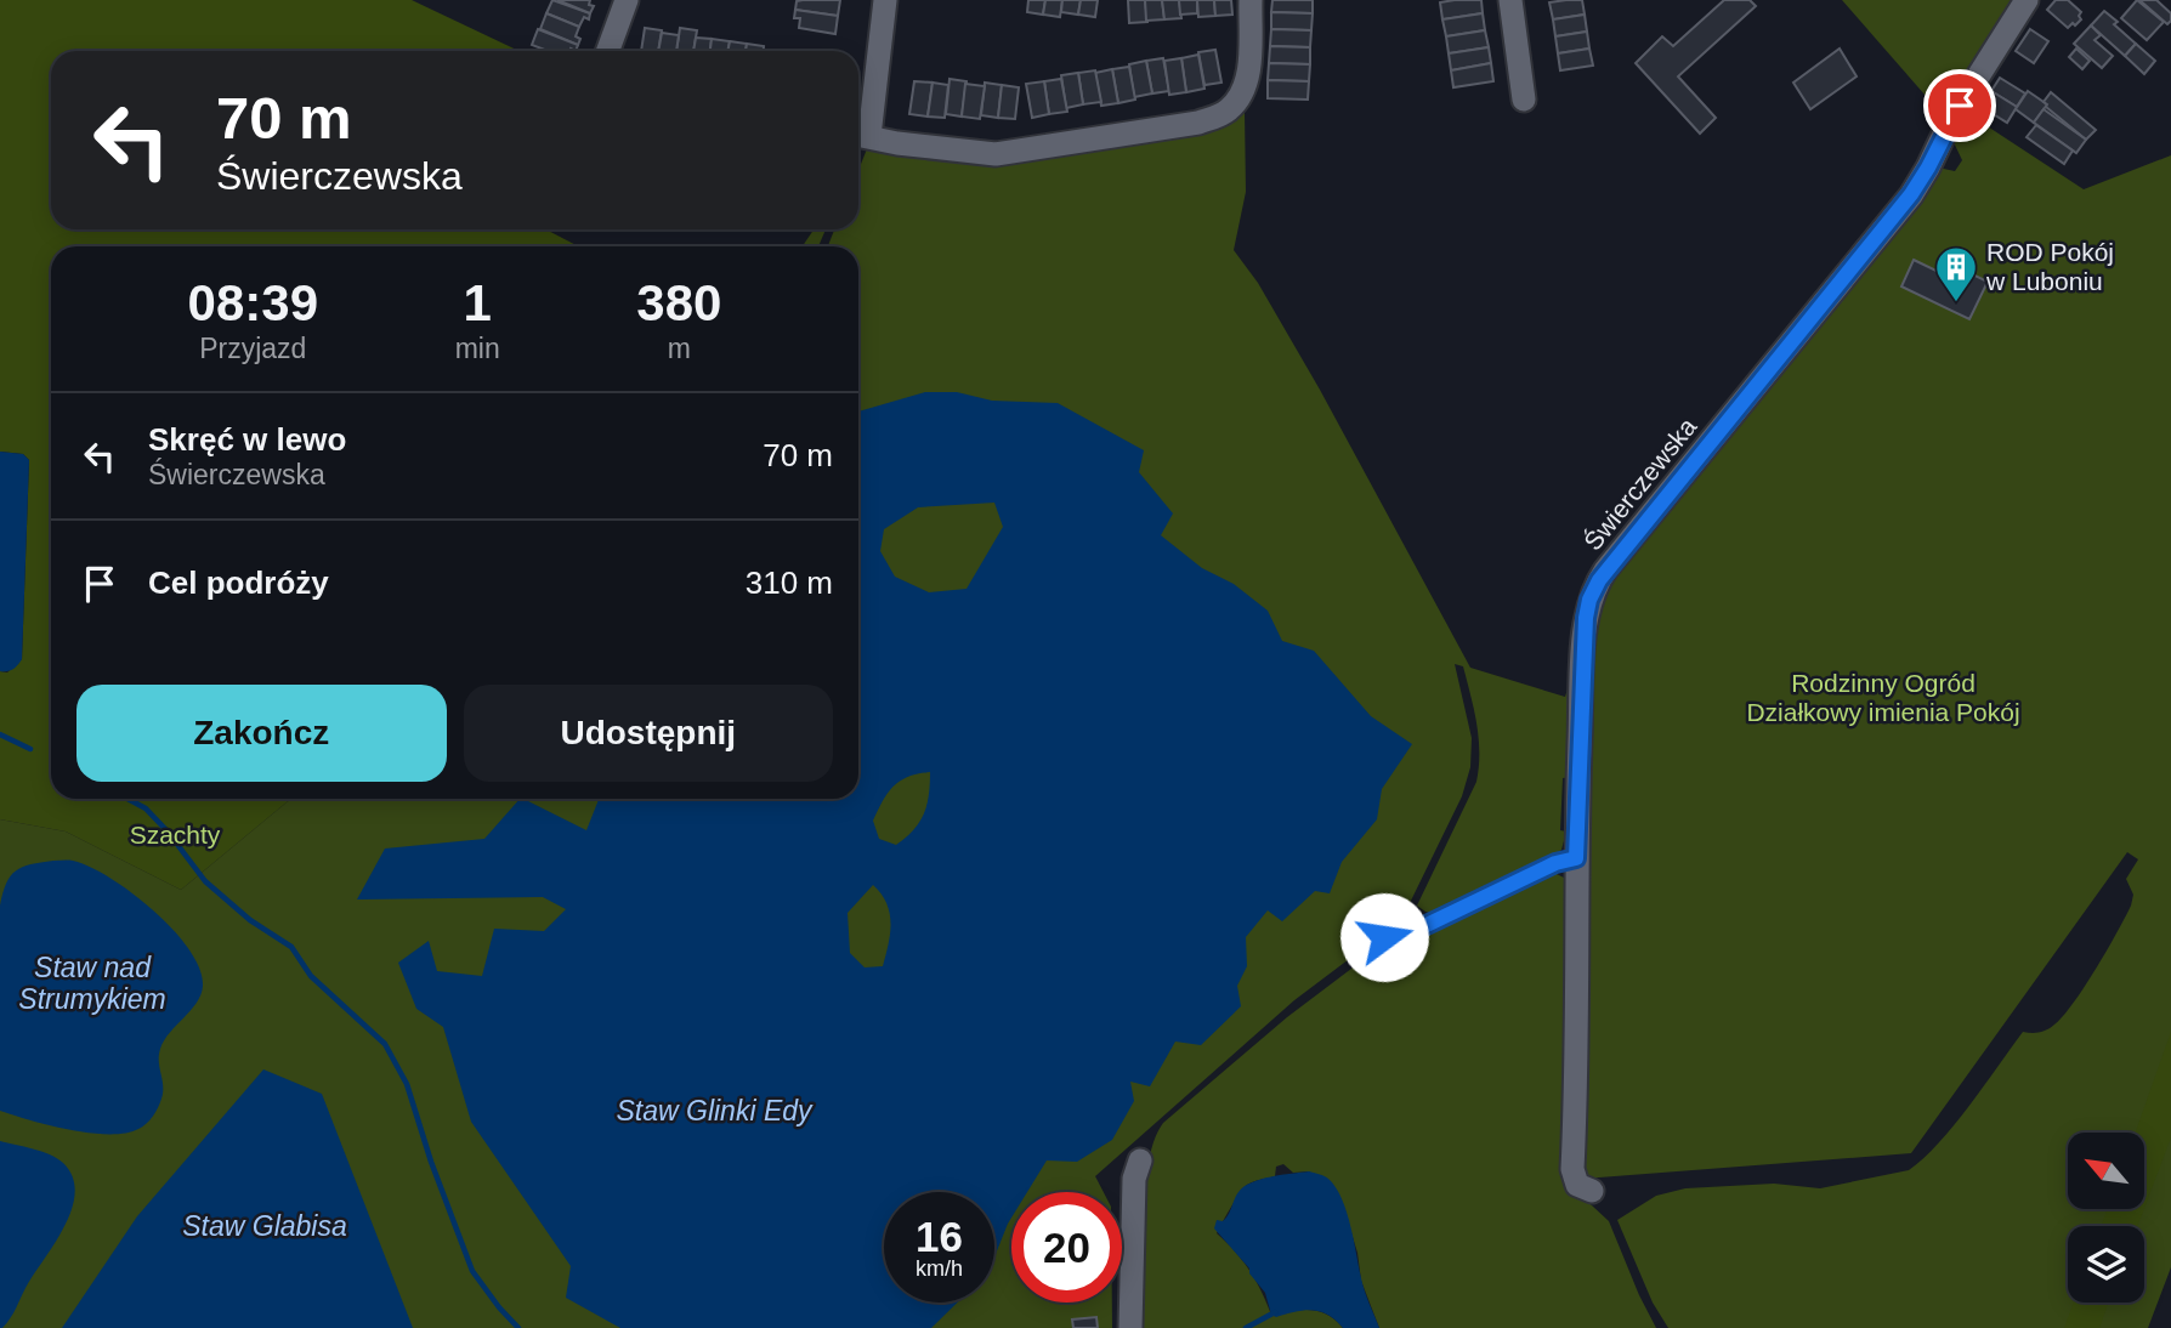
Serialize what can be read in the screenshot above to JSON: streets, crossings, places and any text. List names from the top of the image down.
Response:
{
  "streets": {
    "street": ["Świerczewska"]
  },
  "water": ["Staw nad Strumykiem", "Staw Glinki Edy", "Staw Glabisa"],
  "parks": ["Rodzinny Ogród Działkowy imienia Pokój", "Szachty"],
  "places": {
    "building": ["ROD Pokój w Luboniu"]
  },
  "north": "top left",
  "page": {
    "turn": ["70 m", "Świerczewska"],
    "eta": [
      "08:39",
      "Przyjazd",
      "1",
      "min",
      "380",
      "m"
    ],
    "list": [
      {
        "name": "Skręć w lewo",
        "note": "Świerczewska",
        "value": "70 m"
      },
      {
        "name": "Cel podróży",
        "value": "310 m"
      }
    ],
    "buttons": ["Zakończ", "Udostępnij"],
    "speed": "16 km/h",
    "limit": "20"
  }
}
